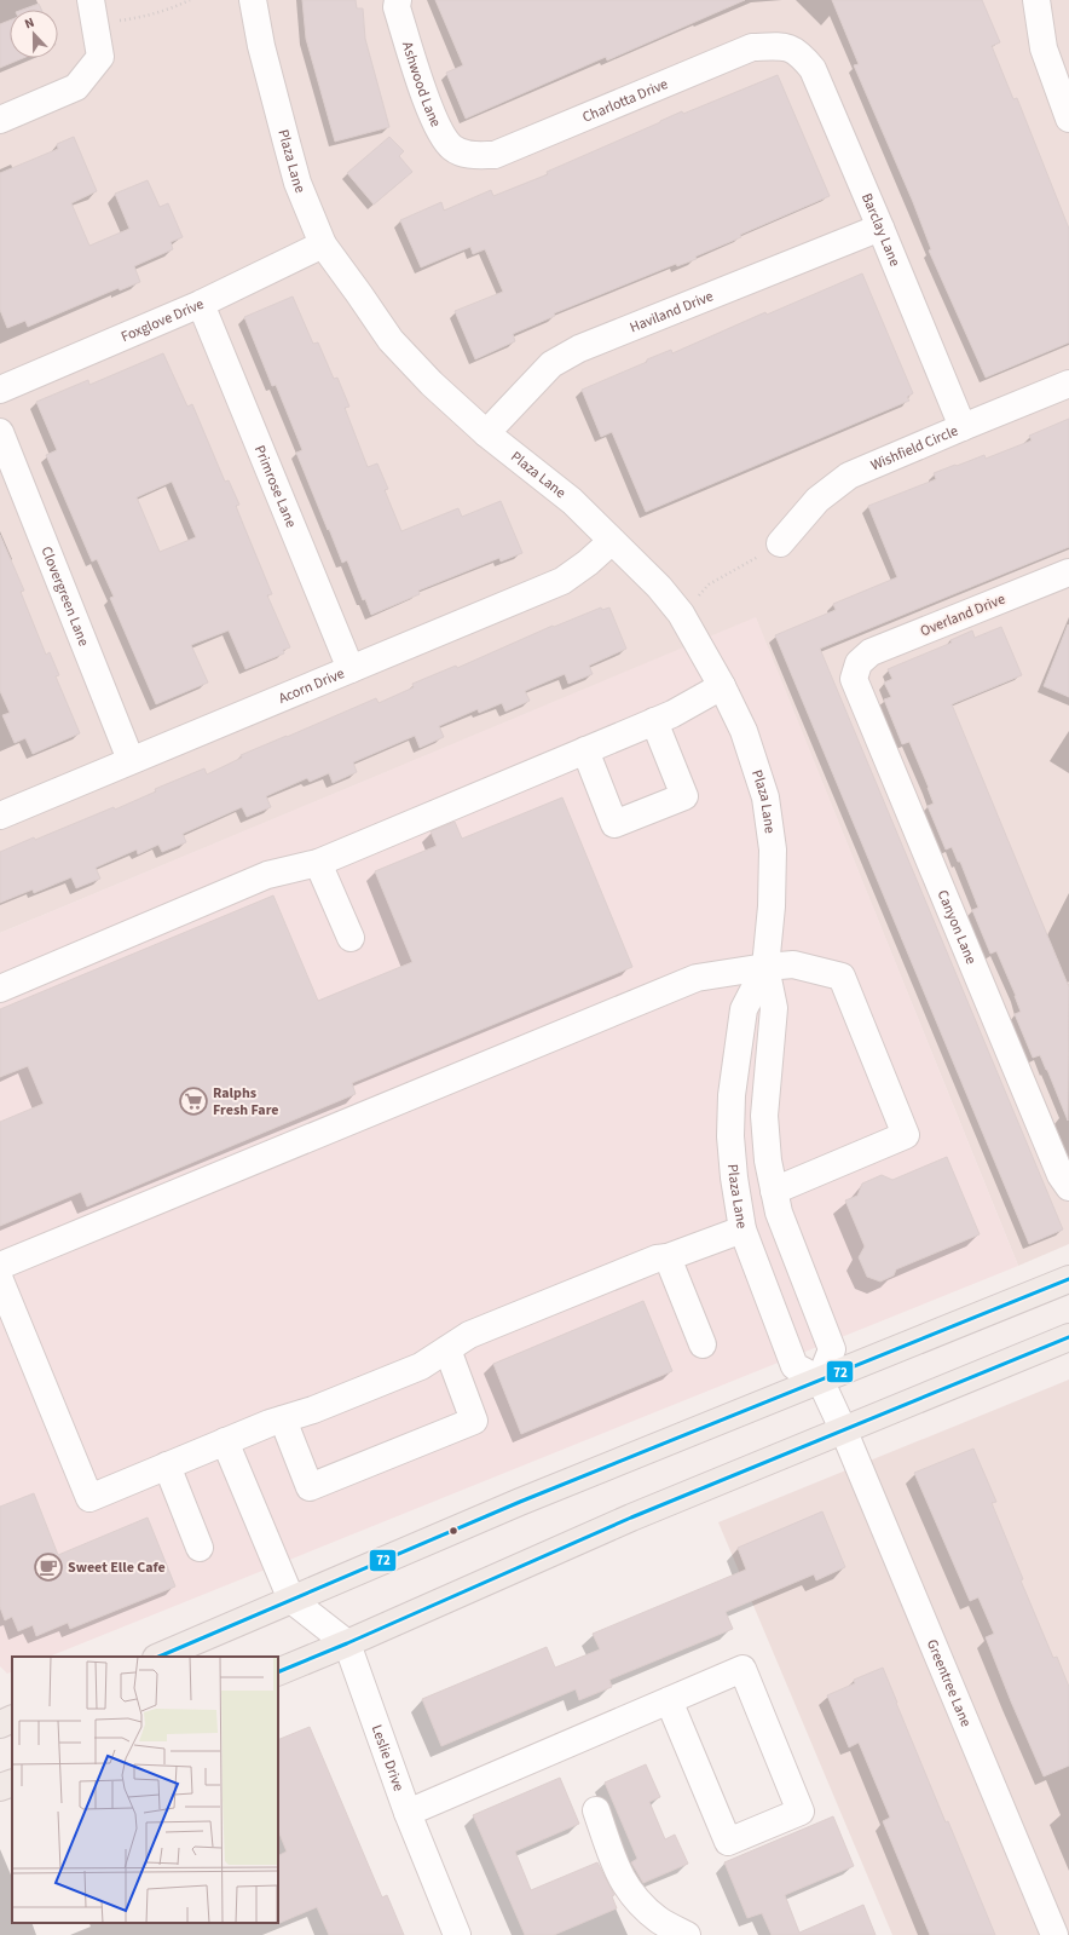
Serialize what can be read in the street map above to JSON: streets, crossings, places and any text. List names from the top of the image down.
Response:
{
  "streets": {
    "street": [
      "Ashwood Lane",
      "Charlotta Drive",
      "Plaza Lane",
      "Barclay Lane",
      "Haviland Drive",
      "Foxglove Drive",
      "Wishfield Circle",
      "Primrose Lane",
      "Clovergreen Lane",
      "Overland Drive",
      "Acorn Drive",
      "Canyon Lane",
      "Greentree Lane",
      "Leslie Drive"
    ]
  },
  "crossings": [
    ["Ashwood Lane", "Charlotta Drive"],
    ["Charlotta Drive", "Barclay Lane"],
    ["Plaza Lane", "Haviland Drive"],
    ["Plaza Lane", "Foxglove Drive"],
    ["Plaza Lane", "Acorn Drive"],
    ["Barclay Lane", "Haviland Drive"],
    ["Barclay Lane", "Wishfield Circle"],
    ["Foxglove Drive", "Primrose Lane"],
    ["Primrose Lane", "Acorn Drive"],
    ["Clovergreen Lane", "Acorn Drive"],
    ["Overland Drive", "Canyon Lane"]
  ],
  "places": {
    "supermarket": ["Ralphs Fresh Fare"],
    "cafe": ["Sweet Elle Cafe"]
  },
  "lines": ["transit line 72"],
  "north": "top"
}
